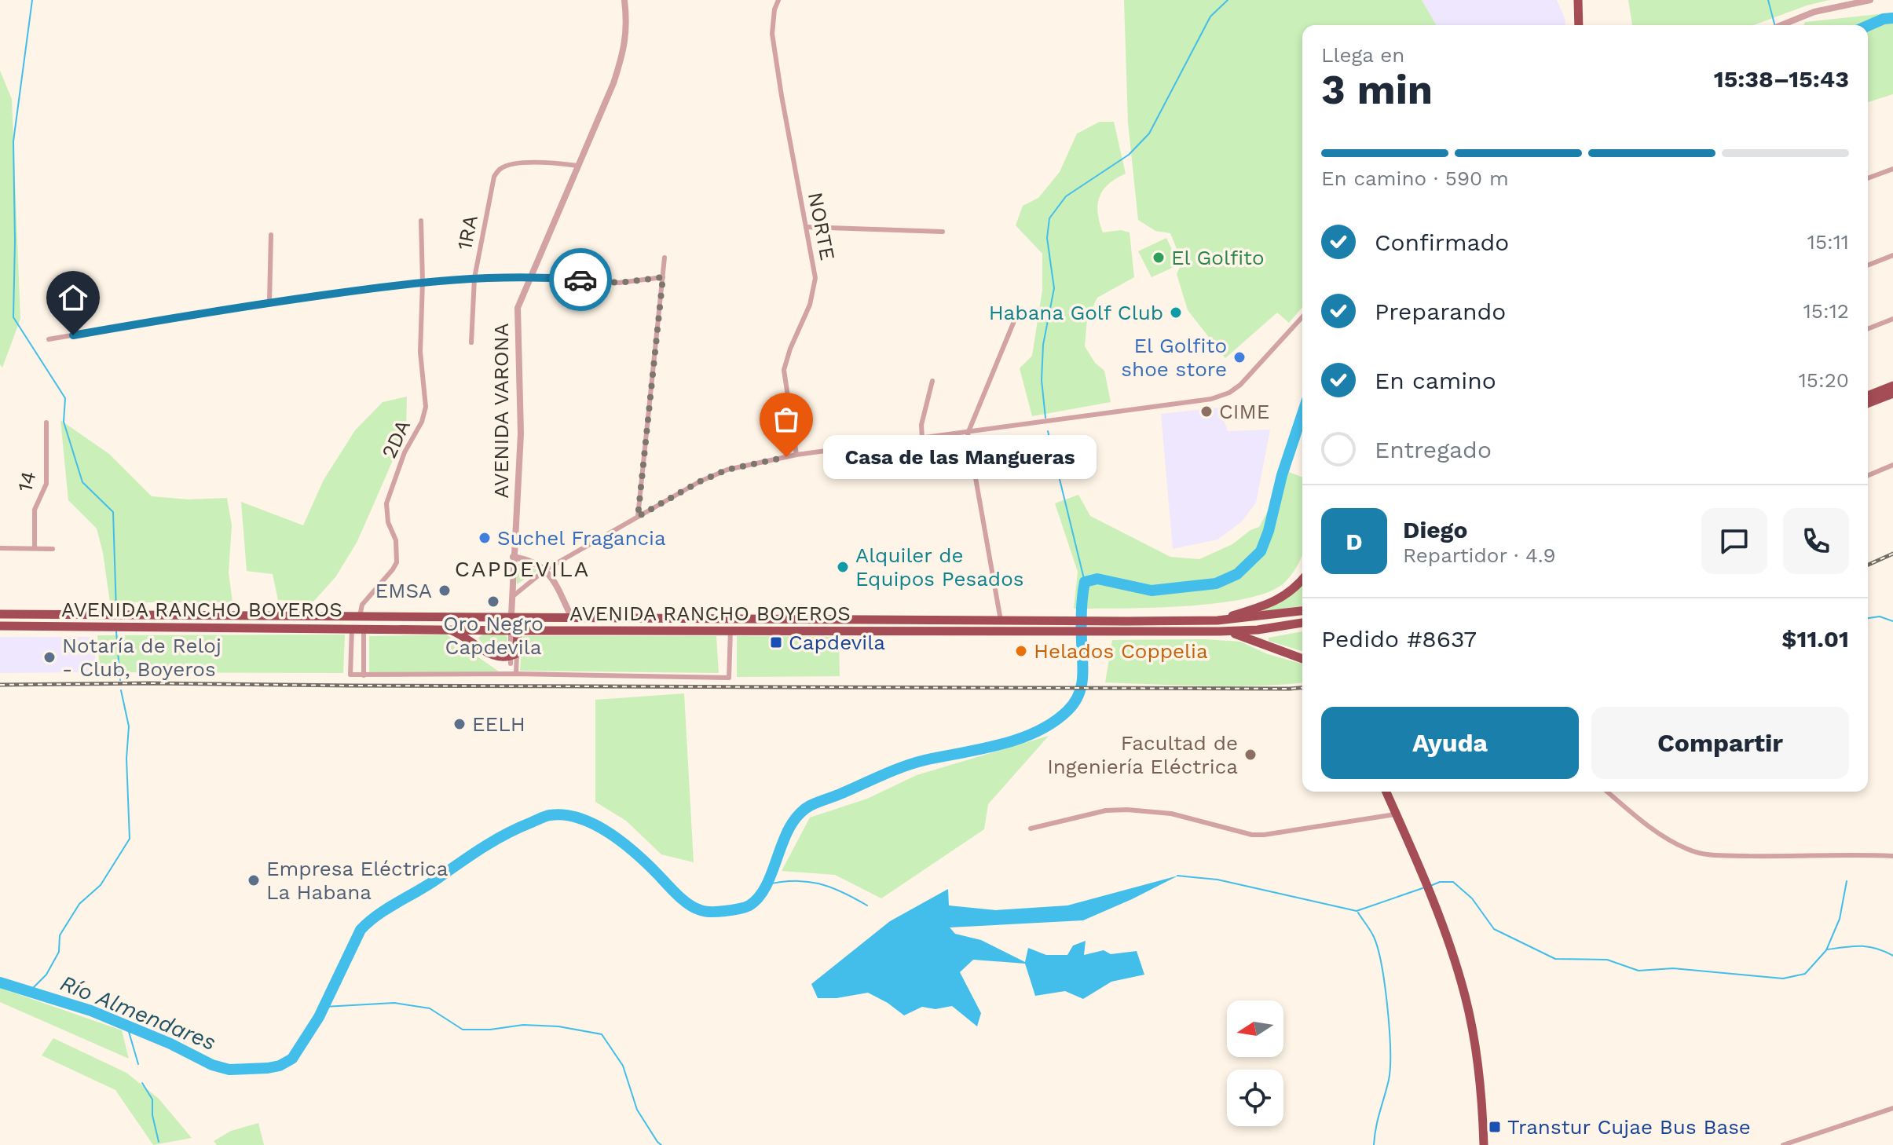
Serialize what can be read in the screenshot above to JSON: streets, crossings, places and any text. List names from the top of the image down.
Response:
{
  "streets": {
    "highway": ["AVENIDA RANCHO BOYEROS"],
    "street": [
      "NORTE",
      "1RA",
      "AVENIDA VARONA",
      "2DA",
      "14"
    ]
  },
  "crossings": [
    ["1RA", "AVENIDA VARONA"],
    ["AVENIDA VARONA", "AVENIDA RANCHO BOYEROS"],
    ["2DA", "AVENIDA RANCHO BOYEROS"]
  ],
  "districts": ["CAPDEVILA"],
  "water": ["Río Almendares"],
  "places": {
    "other": [
      "El Golfito",
      "Habana Golf Club",
      "El Golfito shoe store",
      "CIME",
      "Casa de las Mangueras",
      "Suchel Fragancia",
      "Alquiler de Equipos Pesados",
      "EMSA",
      "Oro Negro Capdevila",
      "Helados Coppelia",
      "Notaría de Reloj - Club, Boyeros",
      "EELH",
      "Facultad de Ingeniería Eléctrica",
      "Empresa Eléctrica La Habana"
    ],
    "transit": ["Capdevila", "Transtur Cujae Bus Base"]
  },
  "north": "left",
  "page": {
    "heading": ["3 min", "Llega en", "15:38–15:43"],
    "panel": [
      "Diego",
      "Repartidor · 4.9",
      "Pedido #8637",
      "$11.01"
    ],
    "bar": "En camino · 590 m",
    "list": [
      ["Confirmado", "15:11"],
      ["Preparando", "15:12"],
      ["En camino", "15:20"],
      "Entregado"
    ],
    "bubble": "Casa de las Mangueras",
    "round": "D",
    "buttons": ["Ayuda", "Compartir"]
  }
}
